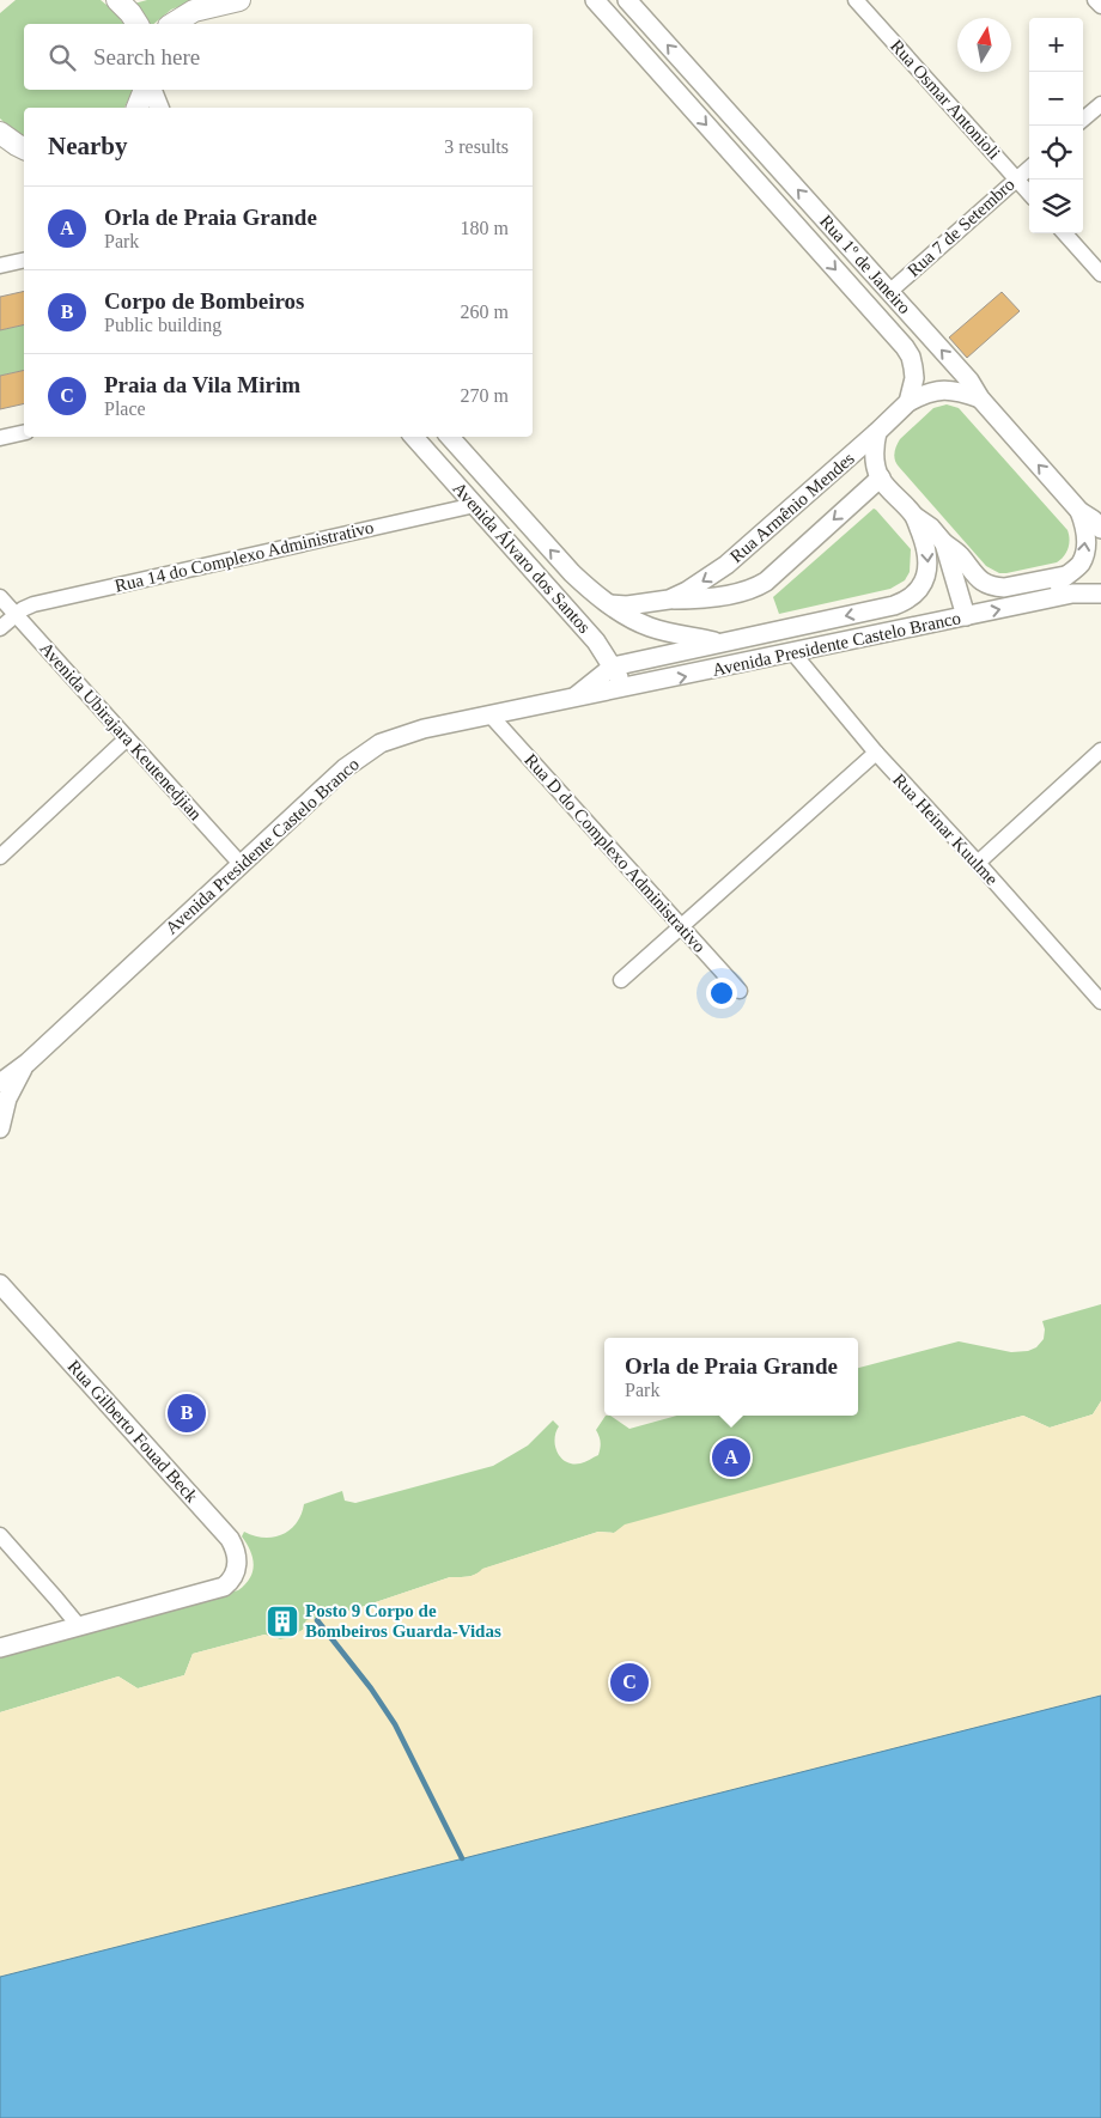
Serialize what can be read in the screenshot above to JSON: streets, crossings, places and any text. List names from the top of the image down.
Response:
{
  "streets": {
    "street": [
      "Rua Osmar Antonioli",
      "Rua 7 de Setembro",
      "Rua 1º de Janeiro",
      "Rua Armênio Mendes",
      "Rua 14 do Complexo Administrativo",
      "Avenida Álvaro dos Santos",
      "Avenida Presidente Castelo Branco",
      "Avenida Ubirajara Keutenedjian",
      "Rua Heinar Kuulme",
      "Rua D do Complexo Administrativo",
      "Rua Gilberto Fouad Beck"
    ]
  },
  "crossings": [
    ["Rua Osmar Antonioli", "Rua 7 de Setembro"],
    ["Rua 7 de Setembro", "Rua 1º de Janeiro"],
    ["Rua 1º de Janeiro", "Rua Armênio Mendes"],
    ["Rua Armênio Mendes", "Avenida Álvaro dos Santos"],
    ["Rua 14 do Complexo Administrativo", "Avenida Álvaro dos Santos"],
    ["Rua 14 do Complexo Administrativo", "Avenida Ubirajara Keutenedjian"],
    ["Avenida Álvaro dos Santos", "Avenida Presidente Castelo Branco"],
    ["Avenida Presidente Castelo Branco", "Avenida Ubirajara Keutenedjian"],
    ["Avenida Presidente Castelo Branco", "Rua Heinar Kuulme"],
    ["Avenida Presidente Castelo Branco", "Rua D do Complexo Administrativo"]
  ],
  "places": {
    "building": ["Posto 9 Corpo de Bombeiros Guarda-Vidas"]
  },
  "north": "top",
  "page": {
    "map_buttons": ["+", "−"],
    "search": "Search here",
    "heading": ["Nearby", "3 results"],
    "list": [
      {
        "mark": "A",
        "name": "Orla de Praia Grande",
        "note": "Park",
        "value": "180 m"
      },
      {
        "mark": "B",
        "name": "Corpo de Bombeiros",
        "note": "Public building",
        "value": "260 m"
      },
      {
        "mark": "C",
        "name": "Praia da Vila Mirim",
        "note": "Place",
        "value": "270 m"
      }
    ],
    "popup": ["Orla de Praia Grande", "Park"],
    "pins": ["B", "A", "C"]
  }
}
